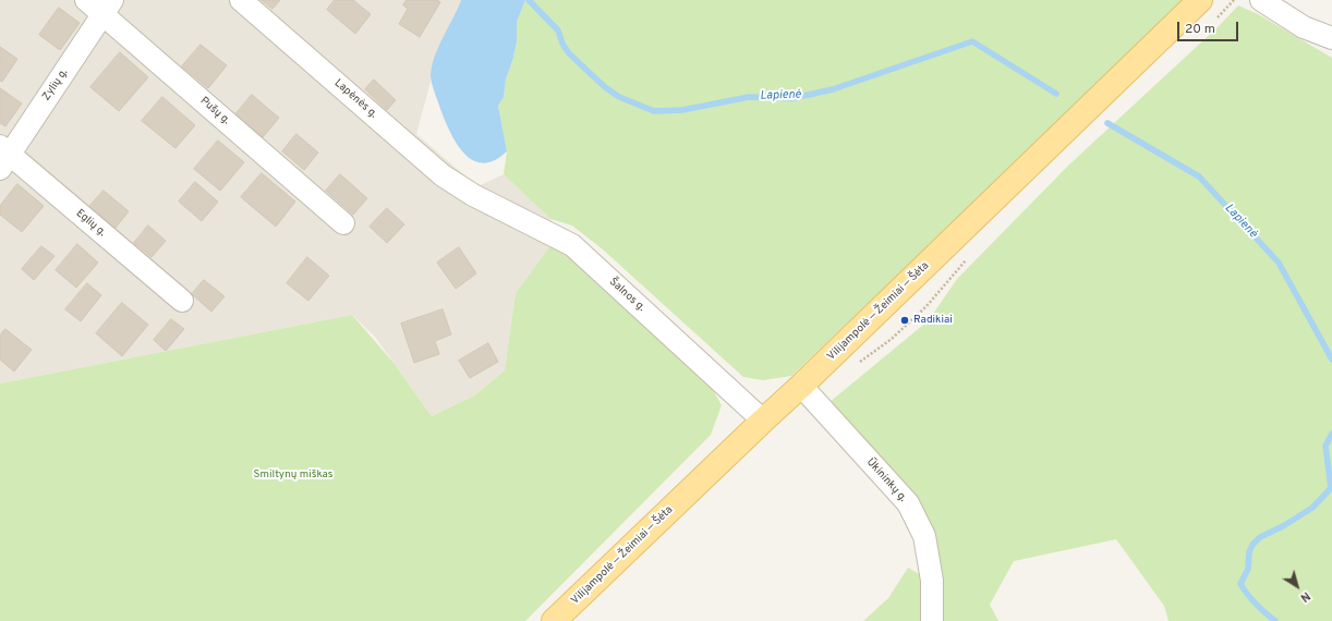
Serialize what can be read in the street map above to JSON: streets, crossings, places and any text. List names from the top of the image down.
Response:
{
  "streets": {
    "main road": ["Vilijampolė — Žeimiai — Šėta"],
    "street": [
      "Zylių g.",
      "Lapėnės g.",
      "Pušų g.",
      "Eglių g.",
      "Šalnos g.",
      "Ūkininkų g."
    ]
  },
  "crossings": [
    ["Zylių g.", "Pušų g."],
    ["Zylių g.", "Eglių g."],
    ["Lapėnės g.", "Šalnos g."],
    ["Šalnos g.", "Vilijampolė — Žeimiai — Šėta"],
    ["Vilijampolė — Žeimiai — Šėta", "Ūkininkų g."]
  ],
  "water": ["Lapienė"],
  "parks": ["Smiltynų miškas"],
  "places": ["Radikiai"],
  "scale_bar": "20 m",
  "north": "bottom right"
}
